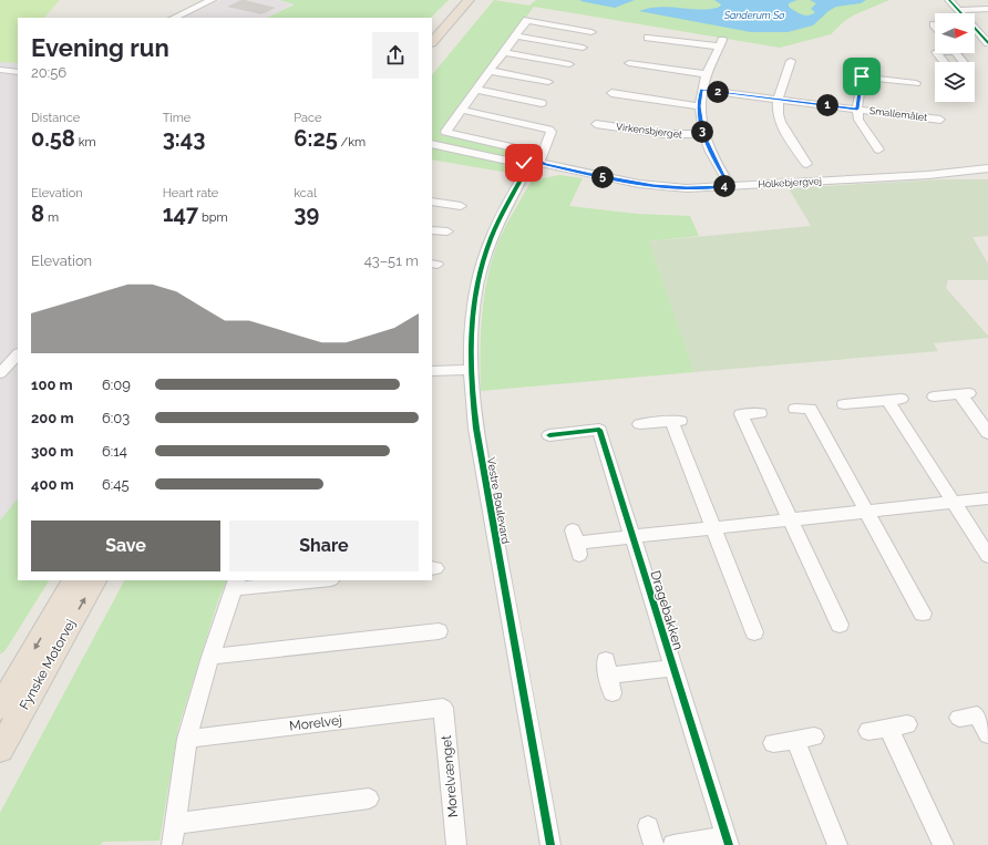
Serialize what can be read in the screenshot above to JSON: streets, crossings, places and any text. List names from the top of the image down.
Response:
{
  "streets": {
    "highway": ["Fynske Motorvej"],
    "street": [
      "Smallemålet",
      "Virkensbjerget",
      "Holkebjergvej",
      "Vestre Boulevard",
      "Dragebakken",
      "Morelvej",
      "Morelvænget"
    ]
  },
  "crossings": [
    ["Holkebjergvej", "Vestre Boulevard"],
    ["Morelvej", "Morelvænget"]
  ],
  "water": ["Sanderum Sø"],
  "north": "right",
  "page": {
    "heading": ["Evening run", "20:56"],
    "pins": [
      "2",
      "1",
      "3",
      "5",
      "4"
    ],
    "stats": [
      ["Distance", "0.58 km"],
      ["Time", "3:43"],
      ["Pace", "6:25 /km"],
      ["Elevation", "8 m"],
      ["Heart rate", "147 bpm"],
      ["kcal", "39"]
    ],
    "chart": ["Elevation", "43–51 m"],
    "list": [
      {
        "name": "100 m",
        "note": "6:09"
      },
      {
        "name": "200 m",
        "note": "6:03"
      },
      {
        "name": "300 m",
        "note": "6:14"
      },
      {
        "name": "400 m",
        "note": "6:45"
      }
    ],
    "buttons": ["Save", "Share"]
  }
}
